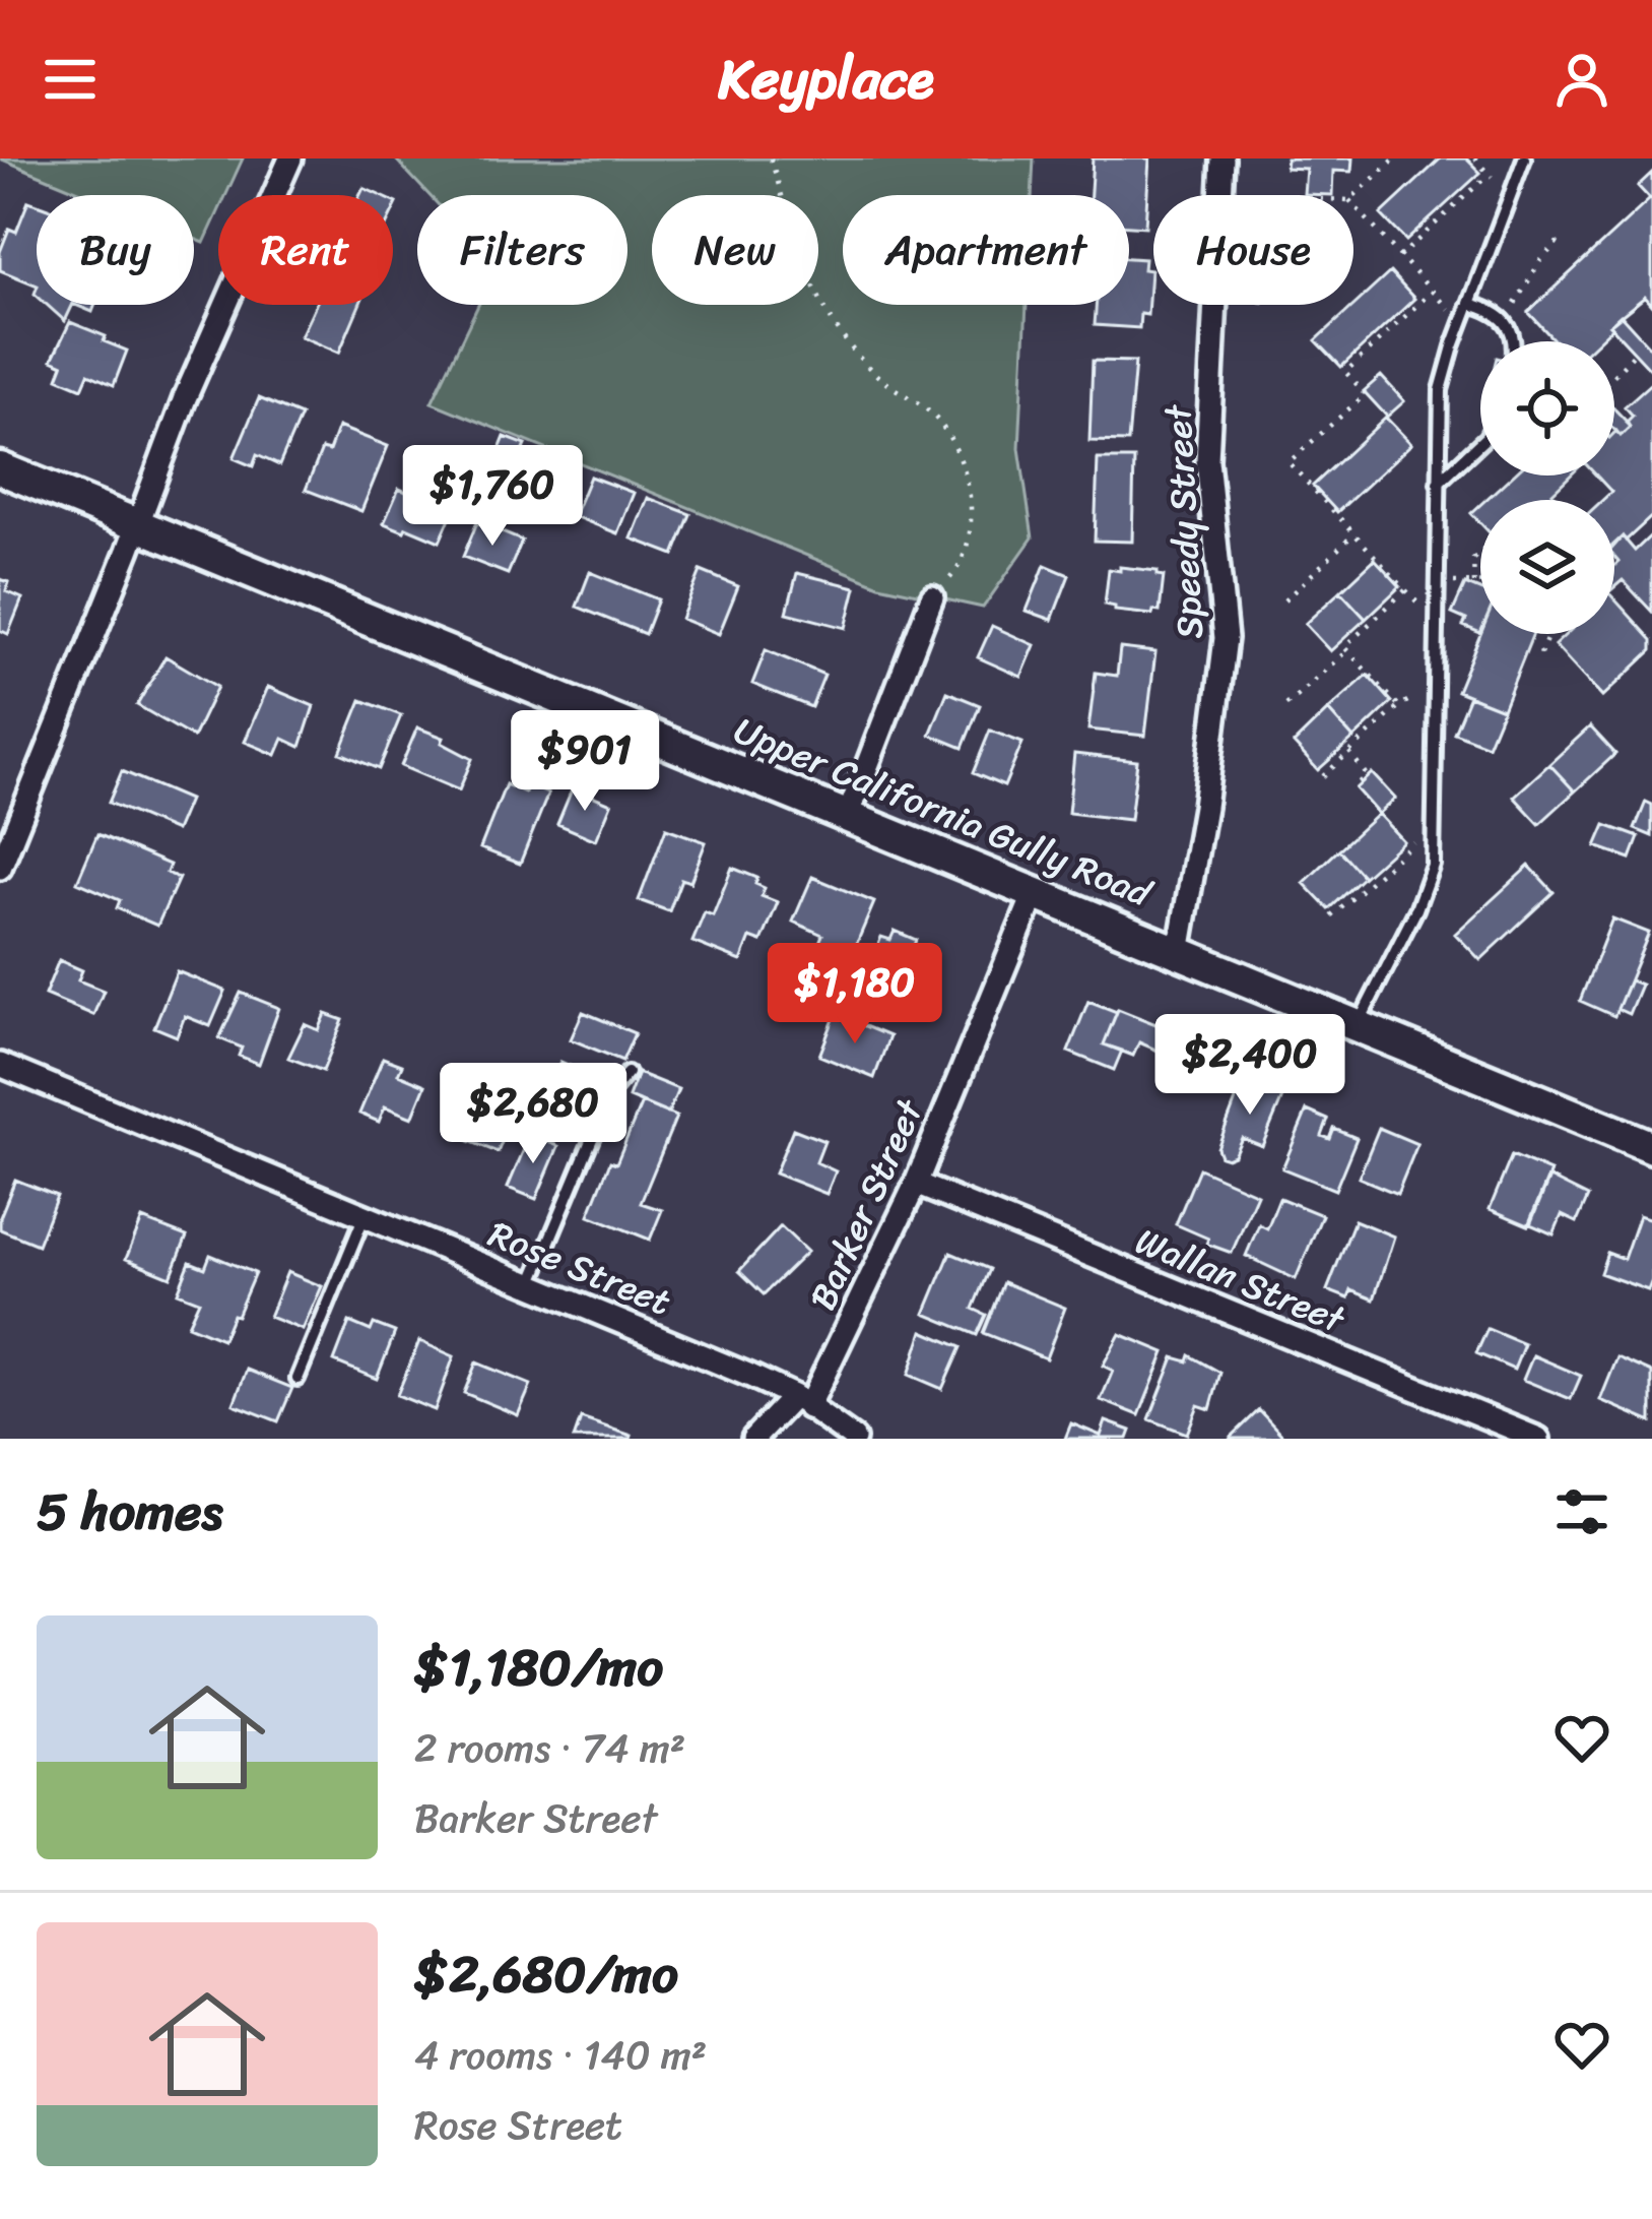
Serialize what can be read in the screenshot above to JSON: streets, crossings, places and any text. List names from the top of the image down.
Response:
{
  "streets": {
    "street": [
      "Speedy Street",
      "Upper California Gully Road",
      "Barker Street",
      "Rose Street",
      "Wallan Street"
    ]
  },
  "crossings": [
    ["Speedy Street", "Upper California Gully Road"],
    ["Upper California Gully Road", "Barker Street"],
    ["Barker Street", "Rose Street"],
    ["Barker Street", "Wallan Street"]
  ],
  "page": {
    "header": "Keyplace",
    "chip": [
      "Buy",
      "Rent",
      "Filters",
      "New",
      "Apartment",
      "House"
    ],
    "price": [
      "$1,760",
      "$901",
      "$1,180",
      "$2,400",
      "$2,680"
    ],
    "heading": "5 homes",
    "list": [
      {
        "name": "$1,180/mo",
        "note": "2 rooms · 74 m² · Barker Street"
      },
      {
        "name": "$2,680/mo",
        "note": "4 rooms · 140 m² · Rose Street"
      }
    ]
  }
}
